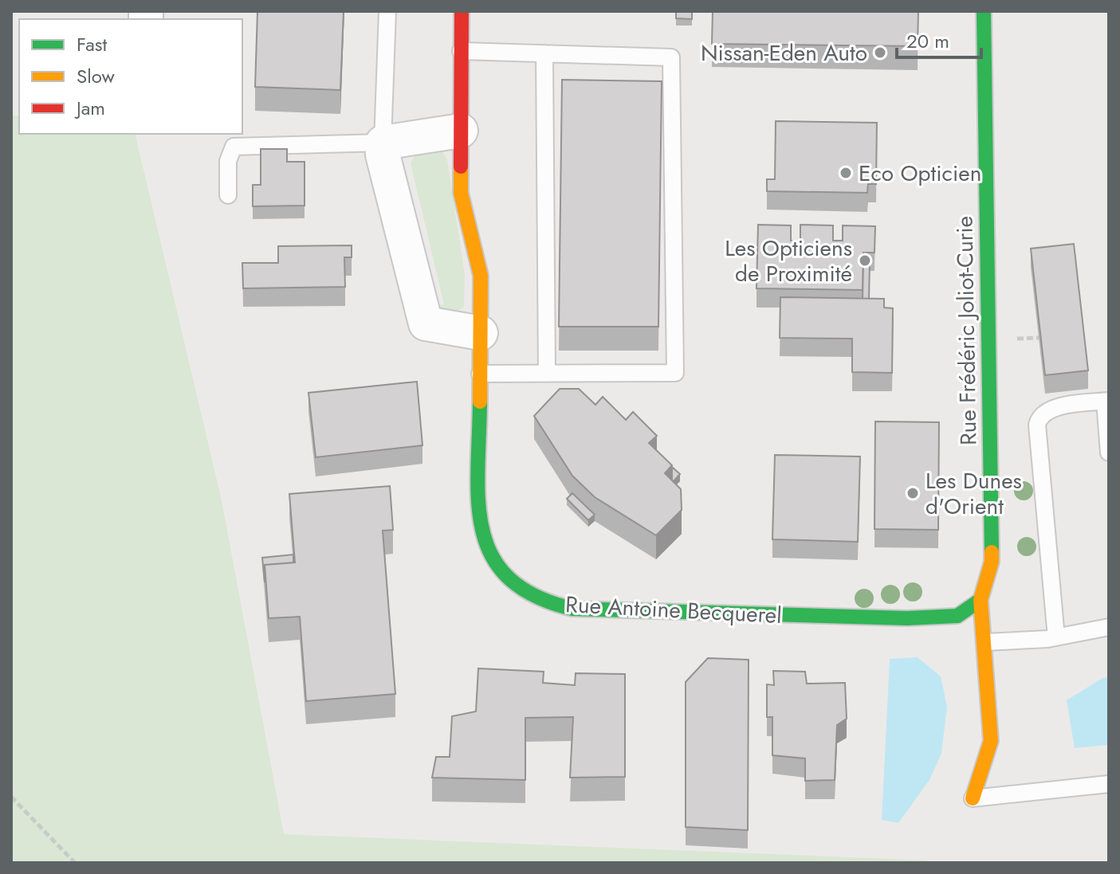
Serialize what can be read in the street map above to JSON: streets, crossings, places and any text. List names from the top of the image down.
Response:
{
  "streets": {
    "street": ["Rue Frédéric Joliot-Curie", "Rue Antoine Becquerel"]
  },
  "crossings": [
    ["Rue Frédéric Joliot-Curie", "Rue Antoine Becquerel"]
  ],
  "places": [
    "Nissan-Eden Auto",
    "Eco Opticien",
    "Les Opticiens de Proximité",
    "Les Dunes d'Orient"
  ],
  "legend": ["Fast", "Slow", "Jam"],
  "scale_bar": "20 m"
}
